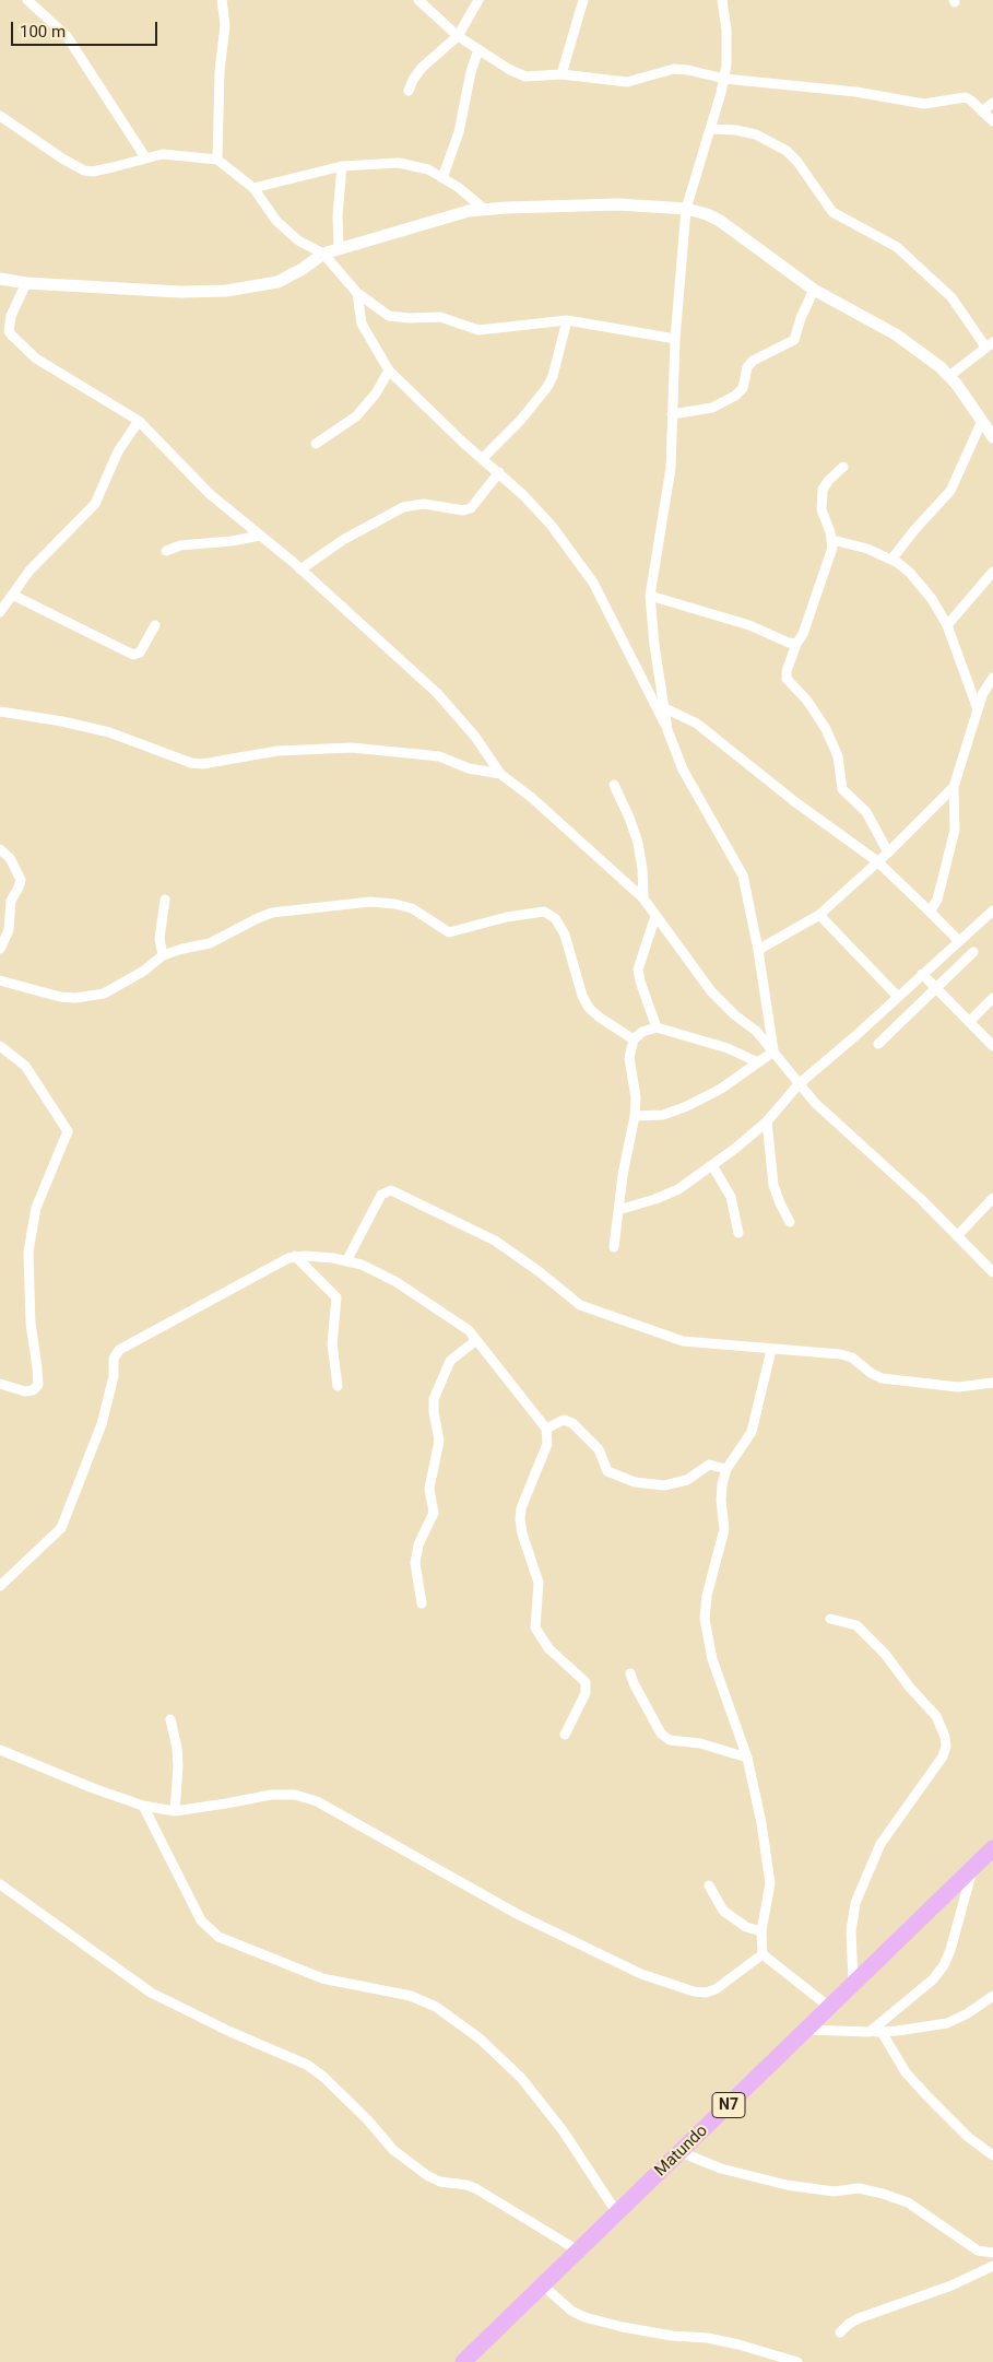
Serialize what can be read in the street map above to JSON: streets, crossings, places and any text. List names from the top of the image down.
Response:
{
  "streets": {
    "main road": ["N7", "Matundo"]
  },
  "scale_bar": "100 m"
}
